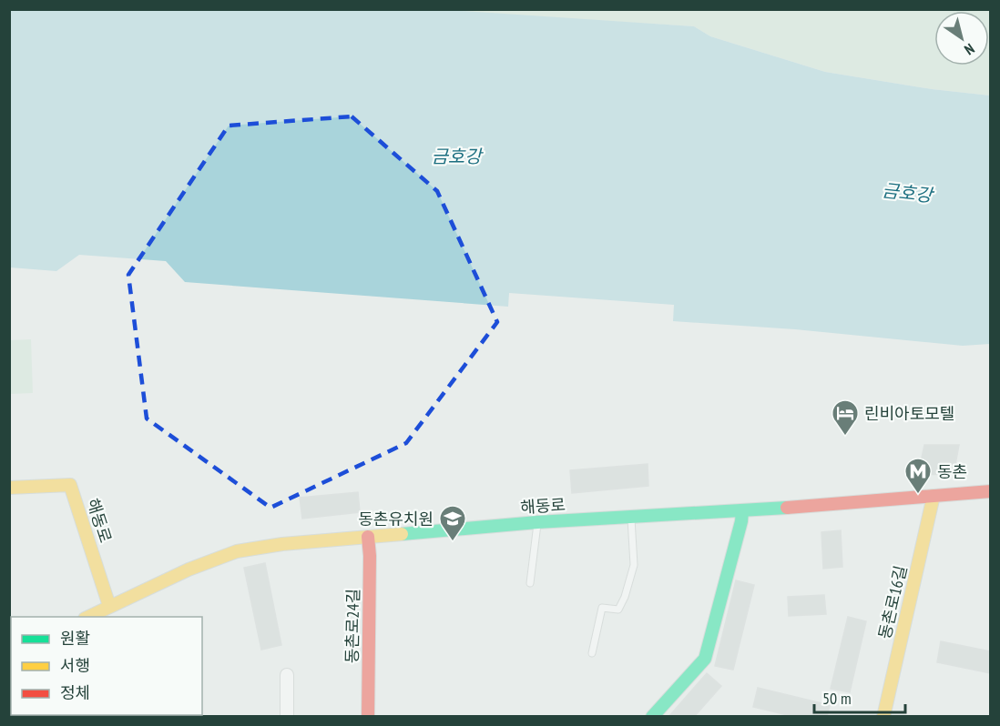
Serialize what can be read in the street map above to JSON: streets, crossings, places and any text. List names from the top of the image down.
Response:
{
  "streets": {
    "street": ["해동로", "동촌로16길", "동촌로24길"]
  },
  "crossings": [
    ["해동로", "동촌로16길"],
    ["해동로", "동촌로24길"]
  ],
  "water": ["금호강"],
  "places": {
    "hotel": ["린비아토모텔"],
    "metro station": ["동촌"],
    "school or university": ["동촌유치원"]
  },
  "legend": ["원활", "서행", "정체"],
  "scale_bar": "50 m",
  "north": "bottom right"
}
